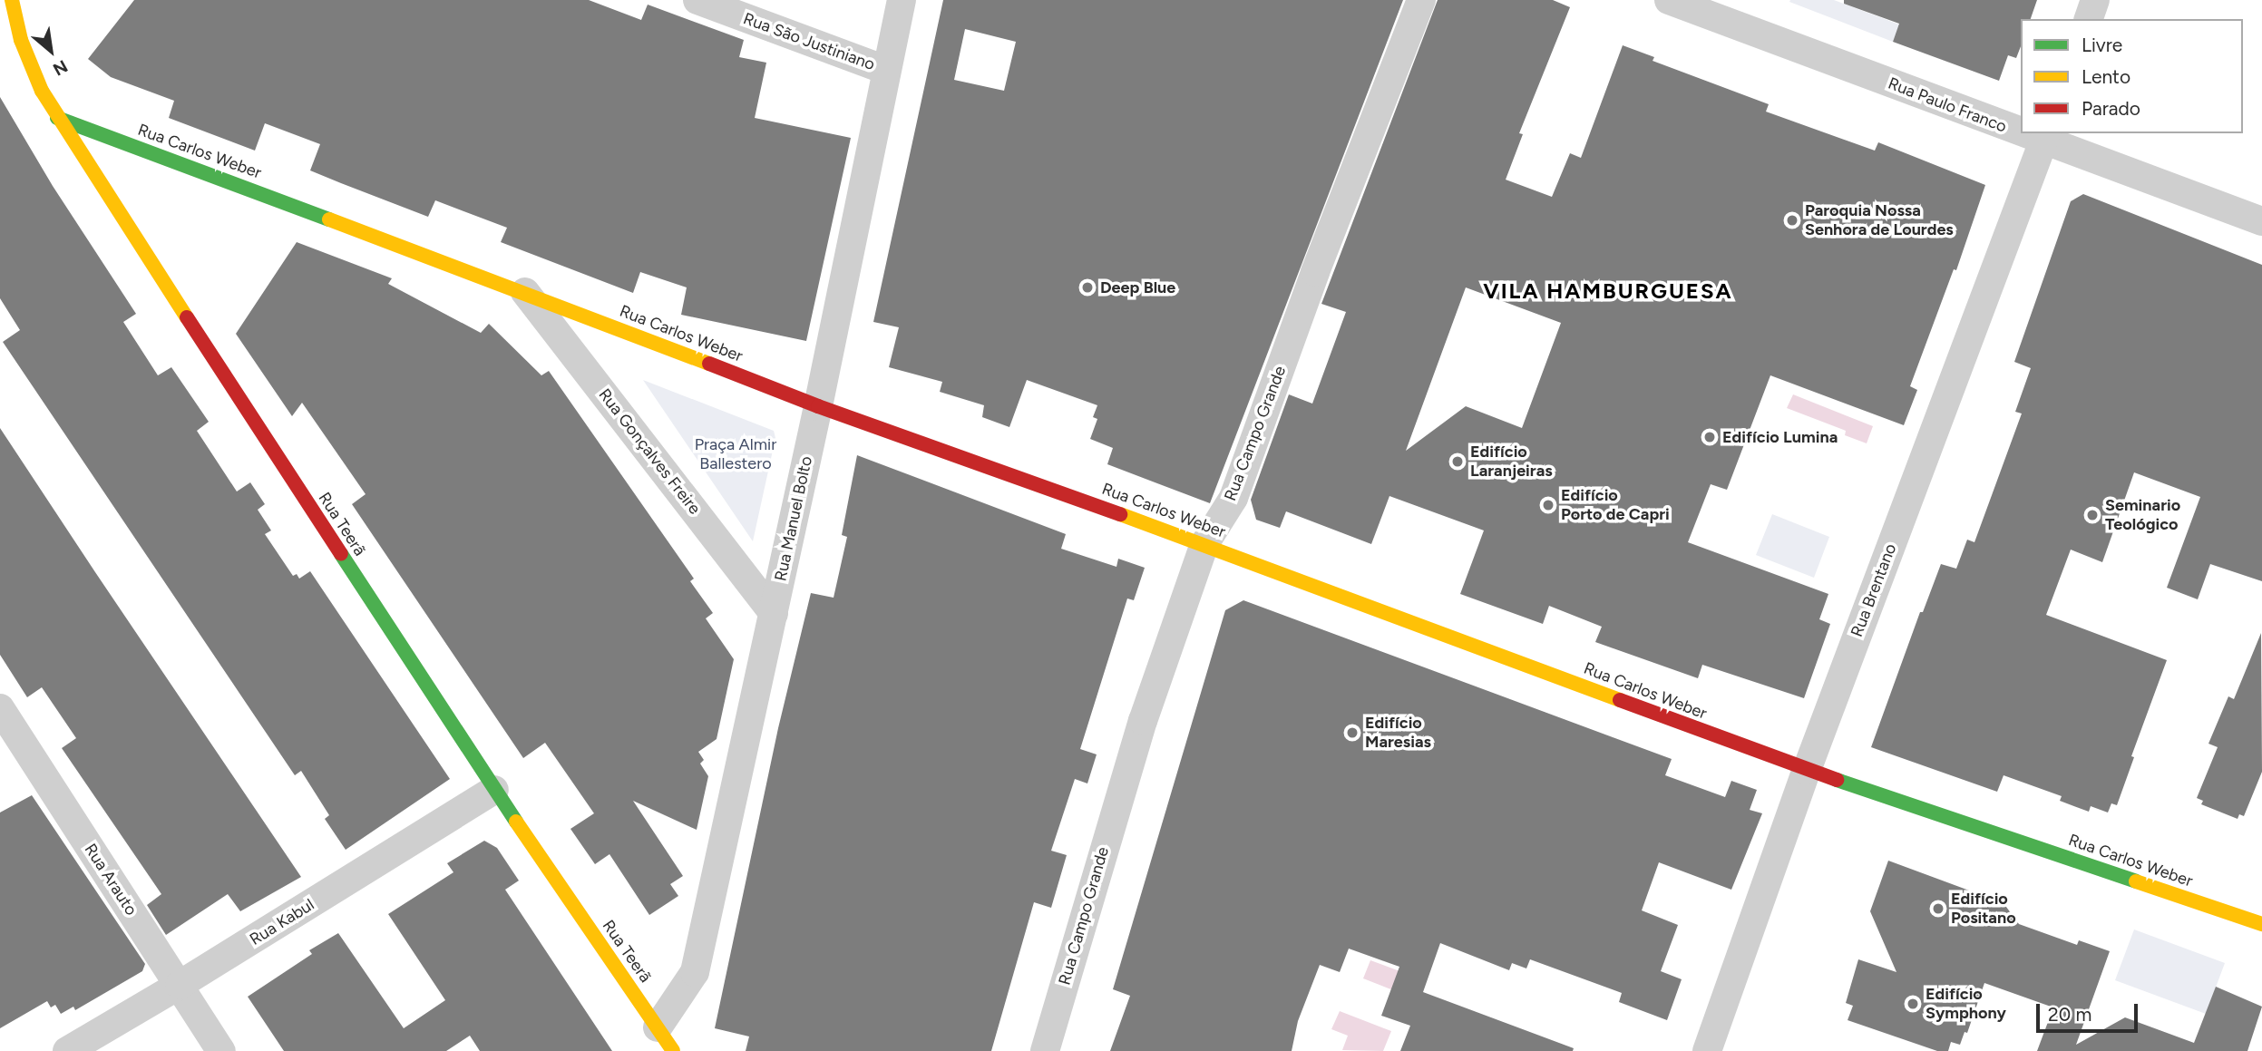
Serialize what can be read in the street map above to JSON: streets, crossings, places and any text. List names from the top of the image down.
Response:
{
  "streets": {
    "street": [
      "Rua São Justiniano",
      "Rua Paulo Franco",
      "Rua Carlos Weber",
      "Rua Campo Grande",
      "Rua Gonçalves Freire",
      "Rua Manuel Bolto",
      "Rua Teerã",
      "Rua Brentano",
      "Rua Arauto",
      "Rua Kabul"
    ]
  },
  "crossings": [
    ["Rua São Justiniano", "Rua Manuel Bolto"],
    ["Rua Paulo Franco", "Rua Brentano"],
    ["Rua Carlos Weber", "Rua Campo Grande"],
    ["Rua Carlos Weber", "Rua Gonçalves Freire"],
    ["Rua Carlos Weber", "Rua Manuel Bolto"],
    ["Rua Carlos Weber", "Rua Teerã"],
    ["Rua Carlos Weber", "Rua Brentano"],
    ["Rua Gonçalves Freire", "Rua Manuel Bolto"],
    ["Rua Manuel Bolto", "Rua Teerã"],
    ["Rua Teerã", "Rua Kabul"],
    ["Rua Arauto", "Rua Kabul"]
  ],
  "districts": ["VILA HAMBURGUESA"],
  "parks": ["Praça Almir Ballestero"],
  "places": [
    "Paroquia Nossa Senhora de Lourdes",
    "Deep Blue",
    "Edifício Lumina",
    "Edifício Laranjeiras",
    "Edifício Porto de Capri",
    "Seminario Teológico",
    "Edifício Maresias",
    "Edifício Positano",
    "Edifício Symphony"
  ],
  "legend": ["Livre", "Lento", "Parado"],
  "scale_bar": "20 m",
  "north": "bottom right"
}
